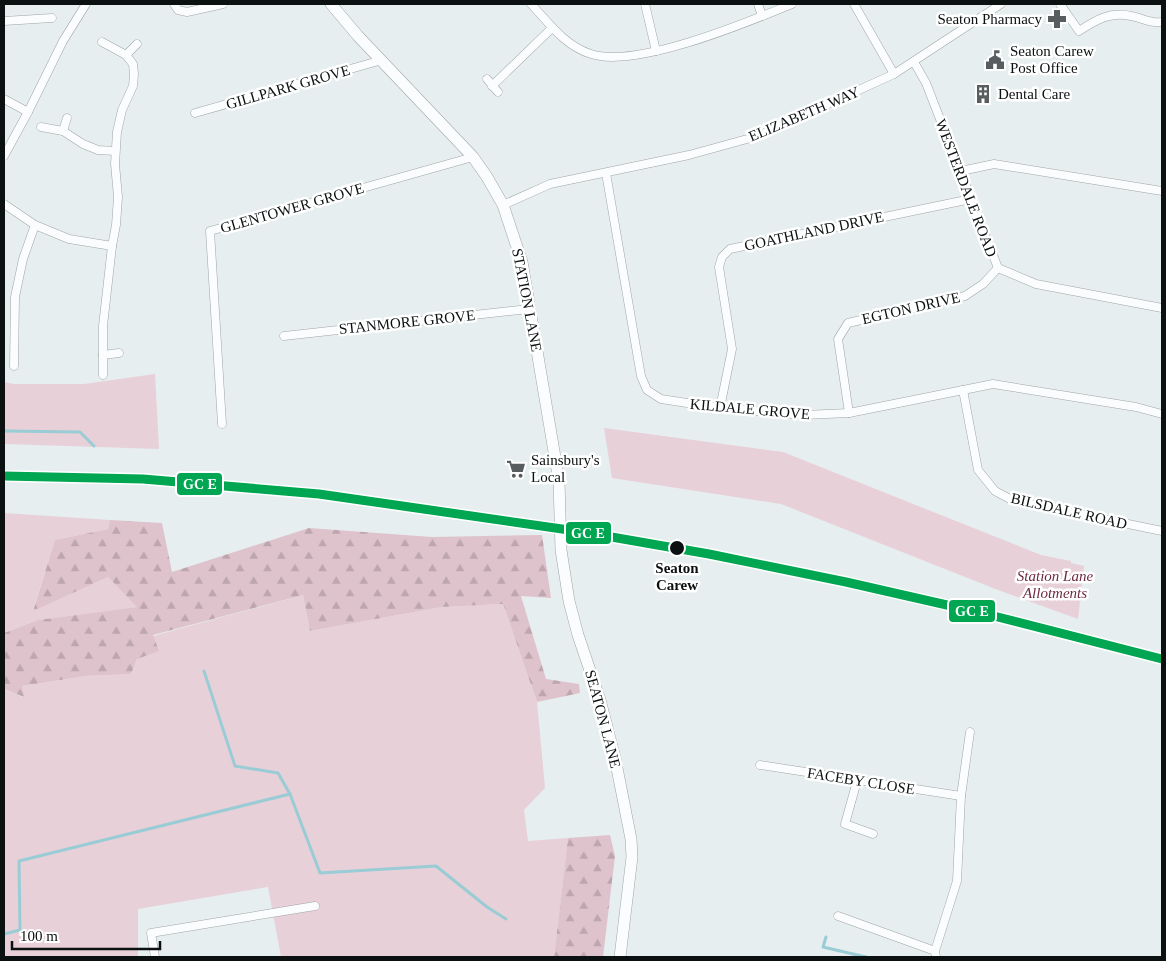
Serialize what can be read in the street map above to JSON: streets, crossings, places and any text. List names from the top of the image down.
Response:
{
  "streets": {
    "main road": ["STATION LANE", "SEATON LANE"],
    "street": [
      "GILLPARK GROVE",
      "ELIZABETH WAY",
      "WESTERDALE ROAD",
      "GLENTOWER GROVE",
      "GOATHLAND DRIVE",
      "EGTON DRIVE",
      "STANMORE GROVE",
      "KILDALE GROVE",
      "BILSDALE ROAD",
      "FACEBY CLOSE"
    ]
  },
  "crossings": [
    ["GILLPARK GROVE", "STATION LANE"],
    ["ELIZABETH WAY", "WESTERDALE ROAD"],
    ["ELIZABETH WAY", "STATION LANE"],
    ["ELIZABETH WAY", "KILDALE GROVE"],
    ["WESTERDALE ROAD", "GOATHLAND DRIVE"],
    ["WESTERDALE ROAD", "EGTON DRIVE"],
    ["GLENTOWER GROVE", "STATION LANE"],
    ["GOATHLAND DRIVE", "KILDALE GROVE"],
    ["STATION LANE", "STANMORE GROVE"],
    ["STATION LANE", "SEATON LANE"],
    ["EGTON DRIVE", "KILDALE GROVE"],
    ["KILDALE GROVE", "BILSDALE ROAD"]
  ],
  "parks": ["Station Lane Allotments"],
  "places": {
    "pharmacy": ["Seaton Pharmacy"],
    "public building": ["Seaton Carew Post Office"],
    "building": ["Dental Care"],
    "supermarket": ["Sainsbury's Local"],
    "other": ["Seaton Carew"]
  },
  "scale_bar": "100 m"
}
